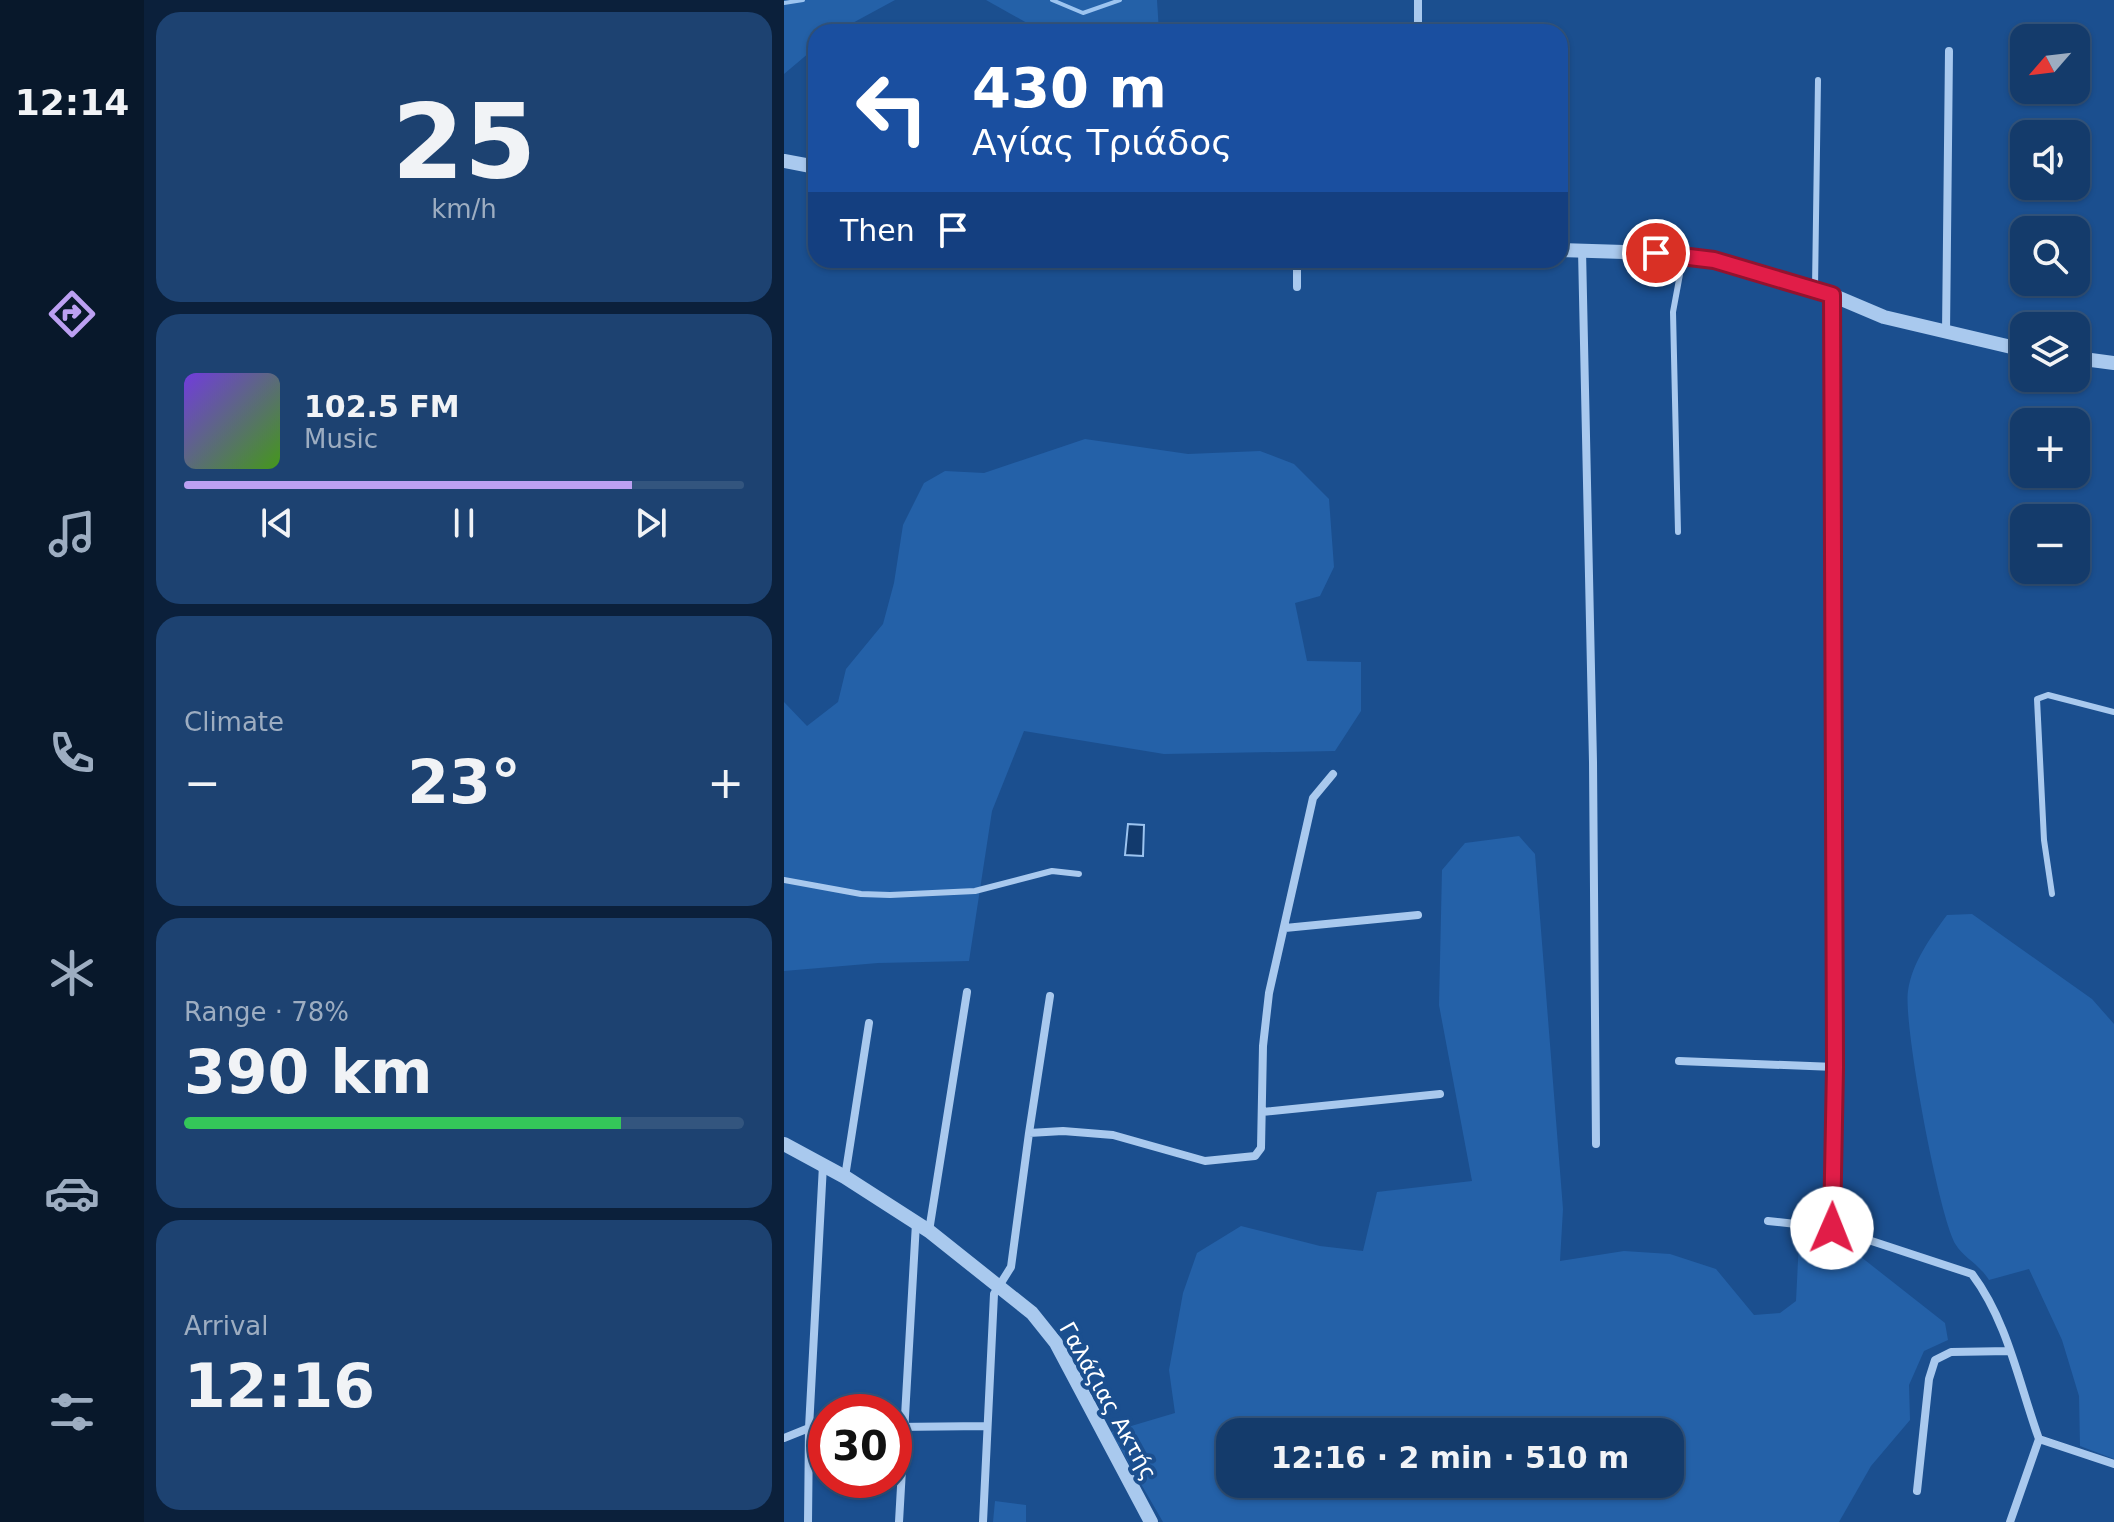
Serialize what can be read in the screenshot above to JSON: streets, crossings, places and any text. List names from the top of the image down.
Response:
{
  "streets": {
    "street": ["Γαλάζιας Ακτής"]
  },
  "north": "bottom left",
  "page": {
    "tabs": "12:14",
    "tile": [
      ["25", "km/h"],
      "Climate",
      ["Range · 78%", "390 km"],
      ["Arrival", "12:16"]
    ],
    "map_buttons": ["+", "−"],
    "turn": ["430 m", "Αγίας Τριάδος"],
    "then": "Then",
    "song": ["102.5 FM", "Music"],
    "heat": ["−", "23°", "+"],
    "limit": "30",
    "trip": "12:16 · 2 min · 510 m"
  }
}
